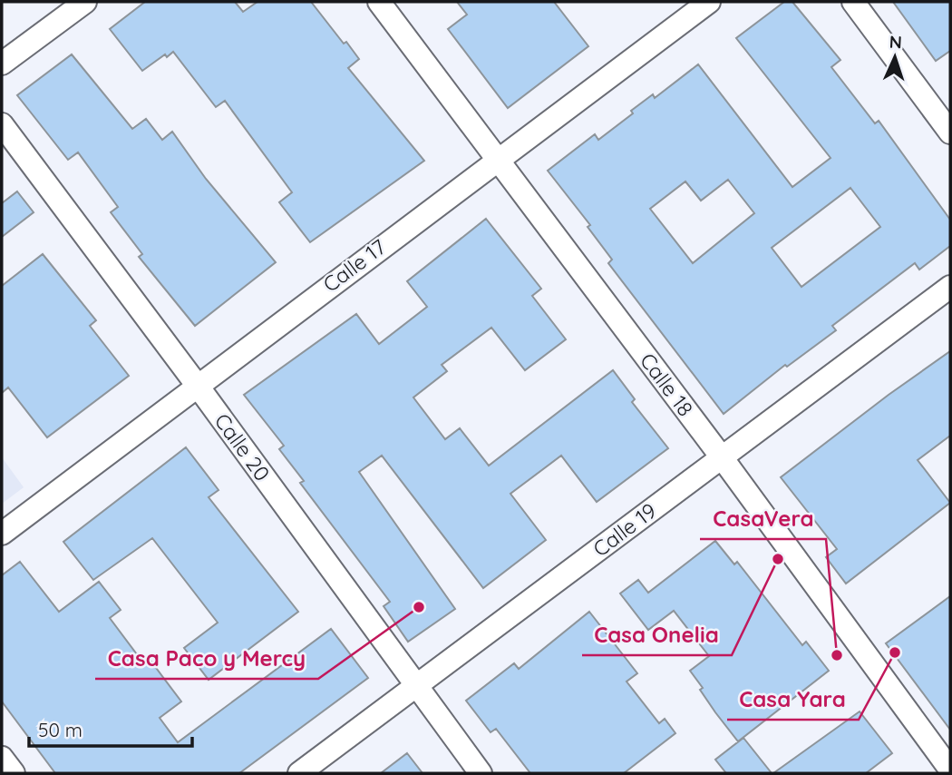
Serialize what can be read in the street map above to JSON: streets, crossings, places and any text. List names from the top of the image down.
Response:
{
  "streets": {
    "street": [
      "Calle 17",
      "Calle 18",
      "Calle 20",
      "Calle 19"
    ]
  },
  "crossings": [
    ["Calle 17", "Calle 18"],
    ["Calle 17", "Calle 20"],
    ["Calle 18", "Calle 19"],
    ["Calle 20", "Calle 19"]
  ],
  "places": [
    "Casa Onelia",
    "Casa Paco y Mercy",
    "Casa Yara",
    "CasaVera"
  ],
  "scale_bar": "50 m",
  "north": "top"
}
